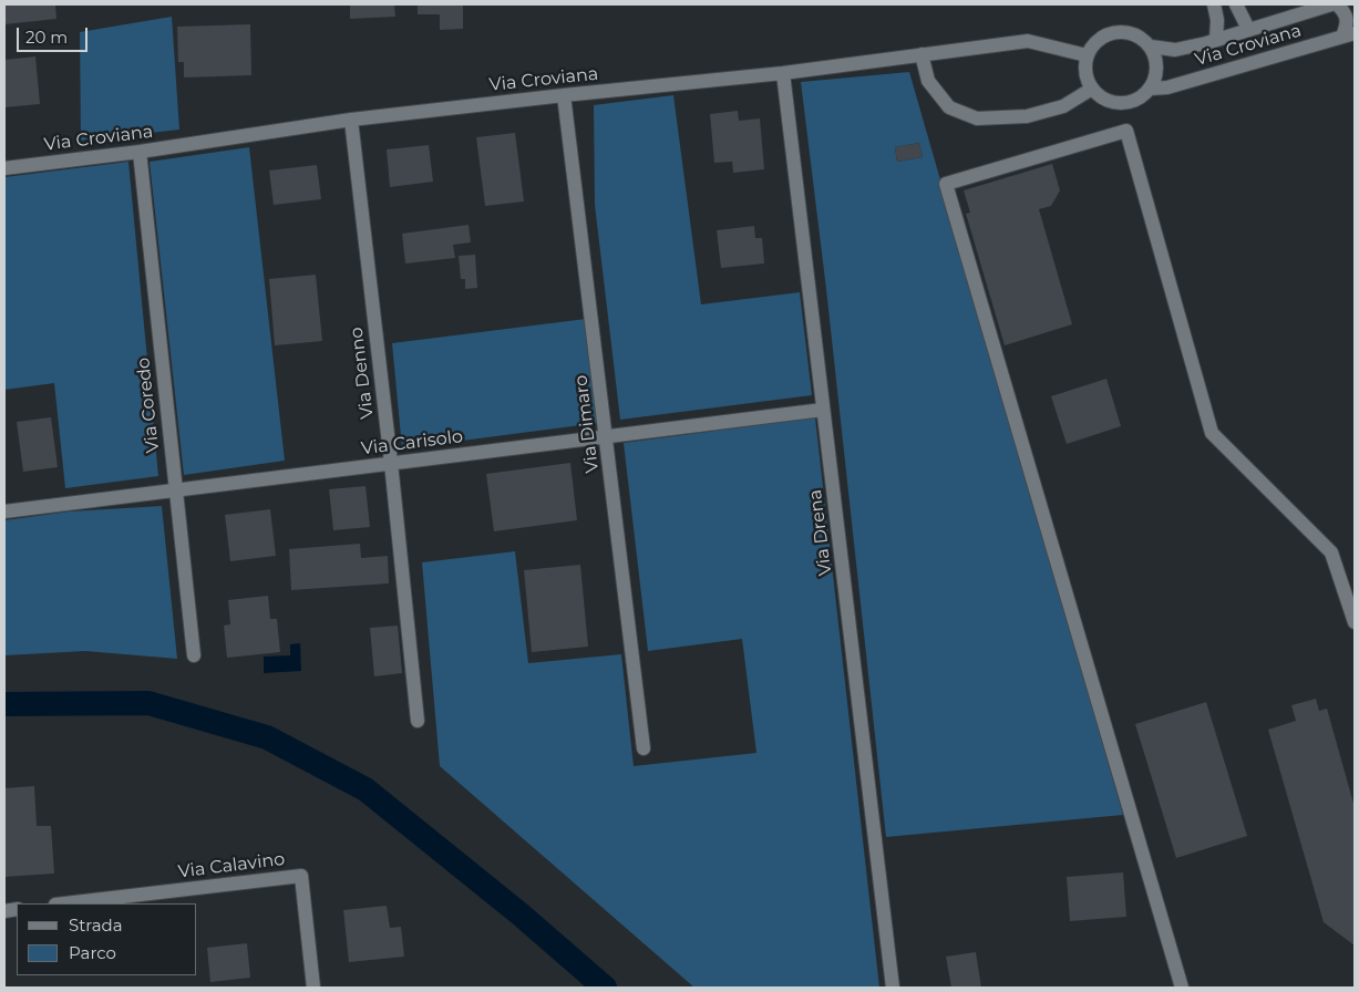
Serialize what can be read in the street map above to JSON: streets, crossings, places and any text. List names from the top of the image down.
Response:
{
  "streets": {
    "street": [
      "Via Croviana",
      "Via Denno",
      "Via Coredo",
      "Via Dimaro",
      "Via Carisolo",
      "Via Drena",
      "Via Calavino"
    ]
  },
  "crossings": [
    ["Via Croviana", "Via Denno"],
    ["Via Croviana", "Via Coredo"],
    ["Via Croviana", "Via Dimaro"],
    ["Via Croviana", "Via Drena"],
    ["Via Denno", "Via Carisolo"],
    ["Via Coredo", "Via Carisolo"],
    ["Via Dimaro", "Via Carisolo"],
    ["Via Carisolo", "Via Drena"]
  ],
  "legend": ["Strada", "Parco"],
  "scale_bar": "20 m"
}
